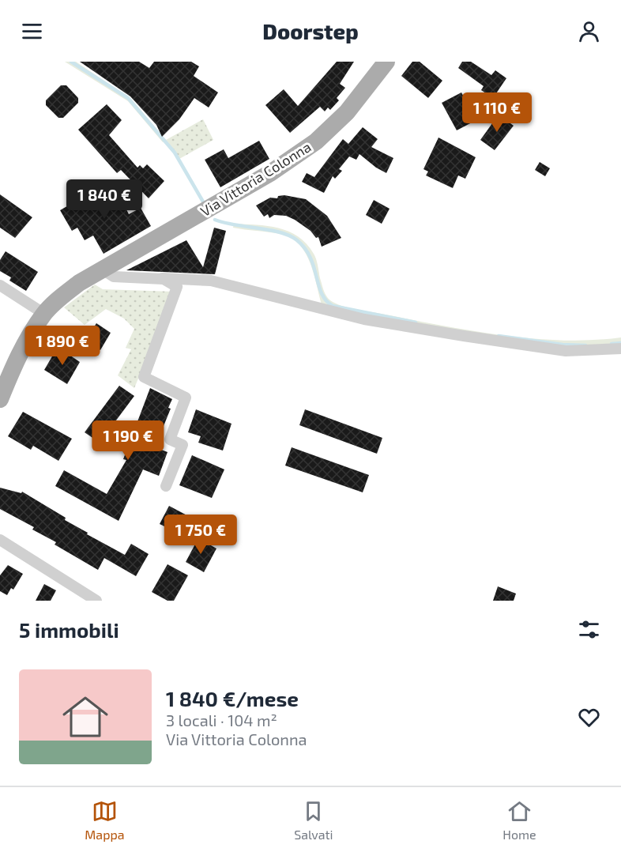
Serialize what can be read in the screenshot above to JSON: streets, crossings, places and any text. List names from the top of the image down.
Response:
{
  "streets": {
    "main road": ["Via Vittoria Colonna"]
  },
  "page": {
    "header": "Doorstep",
    "price": [
      "1 110 €",
      "1 840 €",
      "1 890 €",
      "1 190 €",
      "1 750 €"
    ],
    "heading": "5 immobili",
    "list": [
      {
        "name": "1 840 €/mese",
        "note": "3 locali · 104 m² · Via Vittoria Colonna"
      }
    ],
    "tabs": ["Mappa", "Salvati", "Home"]
  }
}
